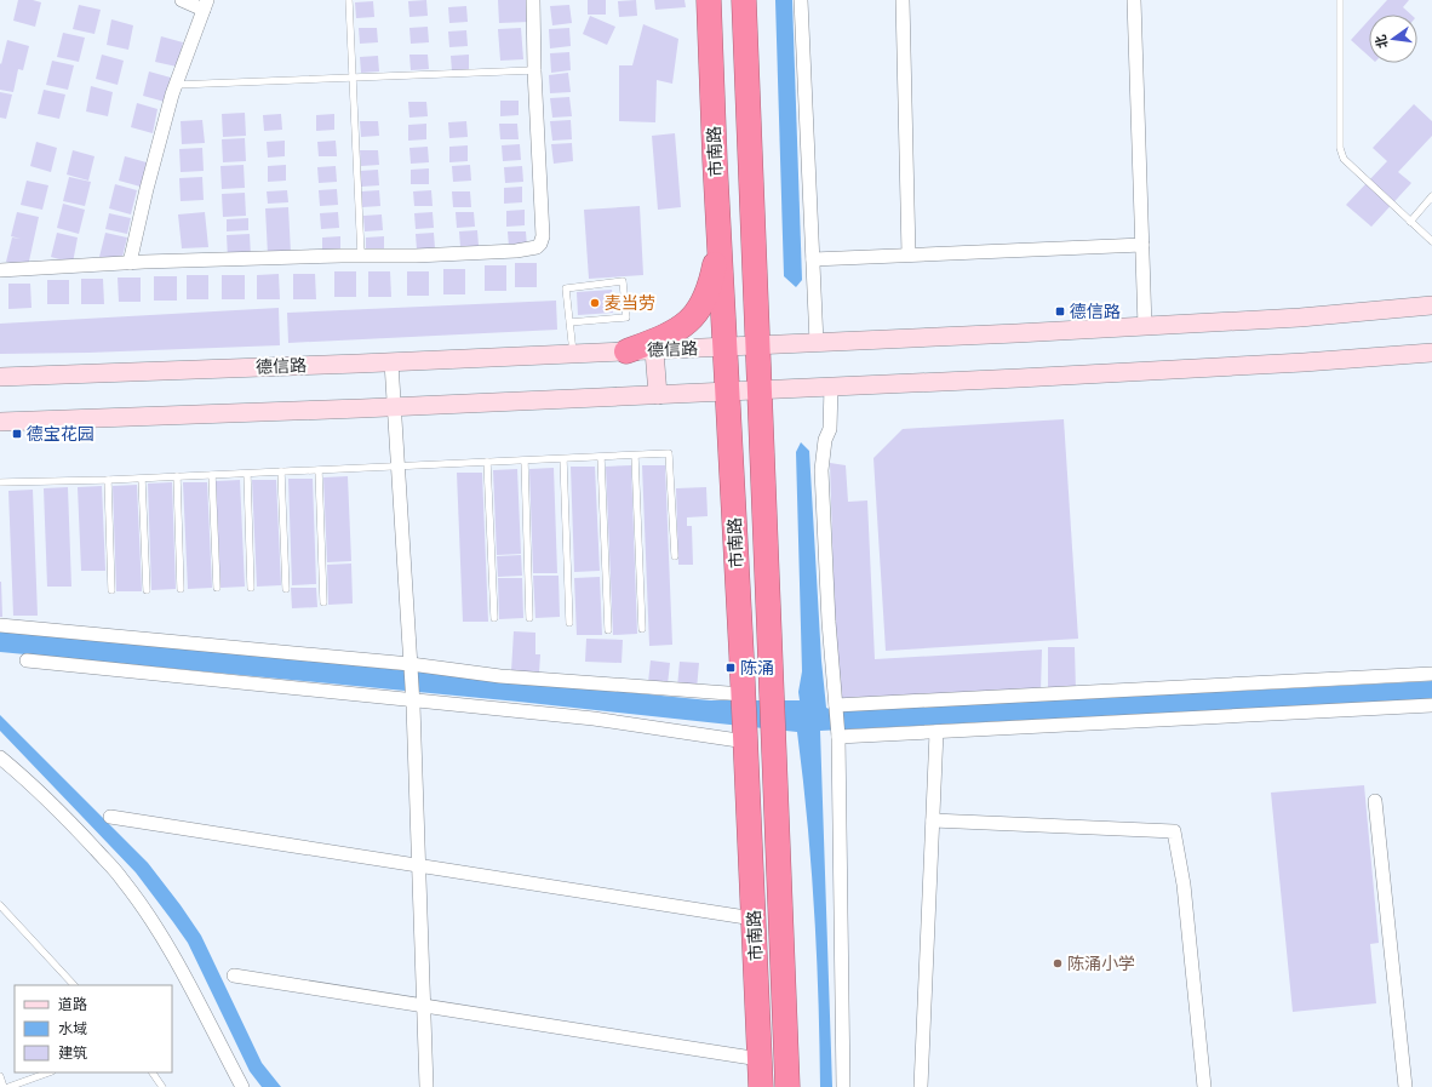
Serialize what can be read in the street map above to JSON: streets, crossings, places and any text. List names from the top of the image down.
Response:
{
  "streets": {
    "highway": ["市南路"],
    "main road": ["德信路"]
  },
  "crossings": [
    ["市南路", "德信路"]
  ],
  "places": {
    "other": ["麦当劳", "陈涌小学"],
    "transit": ["德信路", "德宝花园", "陈涌"]
  },
  "legend": ["道路", "水域", "建筑"],
  "north": "left"
}
